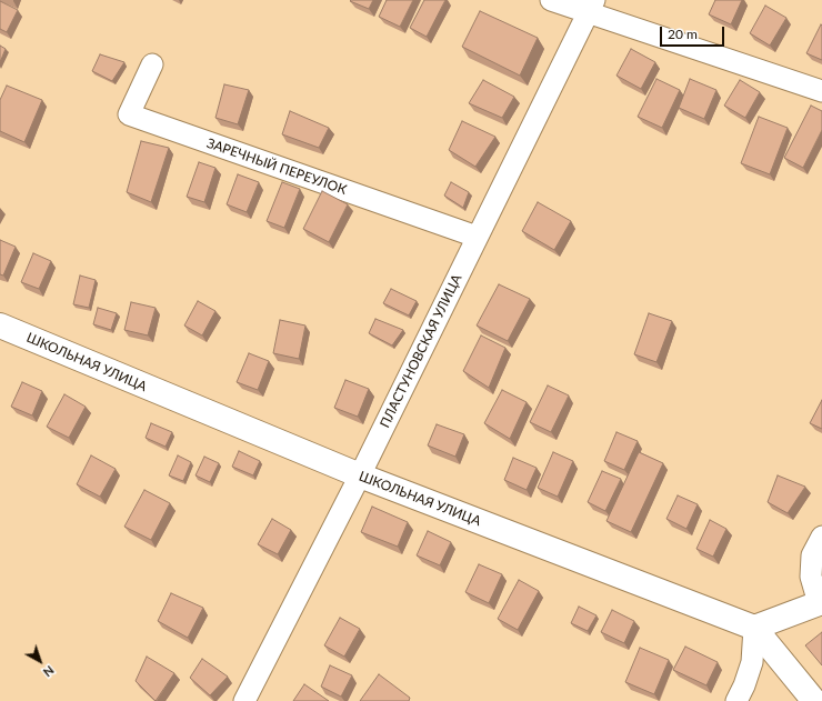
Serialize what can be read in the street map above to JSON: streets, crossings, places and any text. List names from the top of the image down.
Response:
{
  "streets": {
    "street": ["ЗАРЕЧНЫЙ ПЕРЕУЛОК", "ПЛАСТУНОВСКАЯ УЛИЦА", "ШКОЛЬНАЯ УЛИЦА"]
  },
  "crossings": [
    ["ЗАРЕЧНЫЙ ПЕРЕУЛОК", "ПЛАСТУНОВСКАЯ УЛИЦА"],
    ["ПЛАСТУНОВСКАЯ УЛИЦА", "ШКОЛЬНАЯ УЛИЦА"]
  ],
  "scale_bar": "20 m",
  "north": "bottom right"
}
